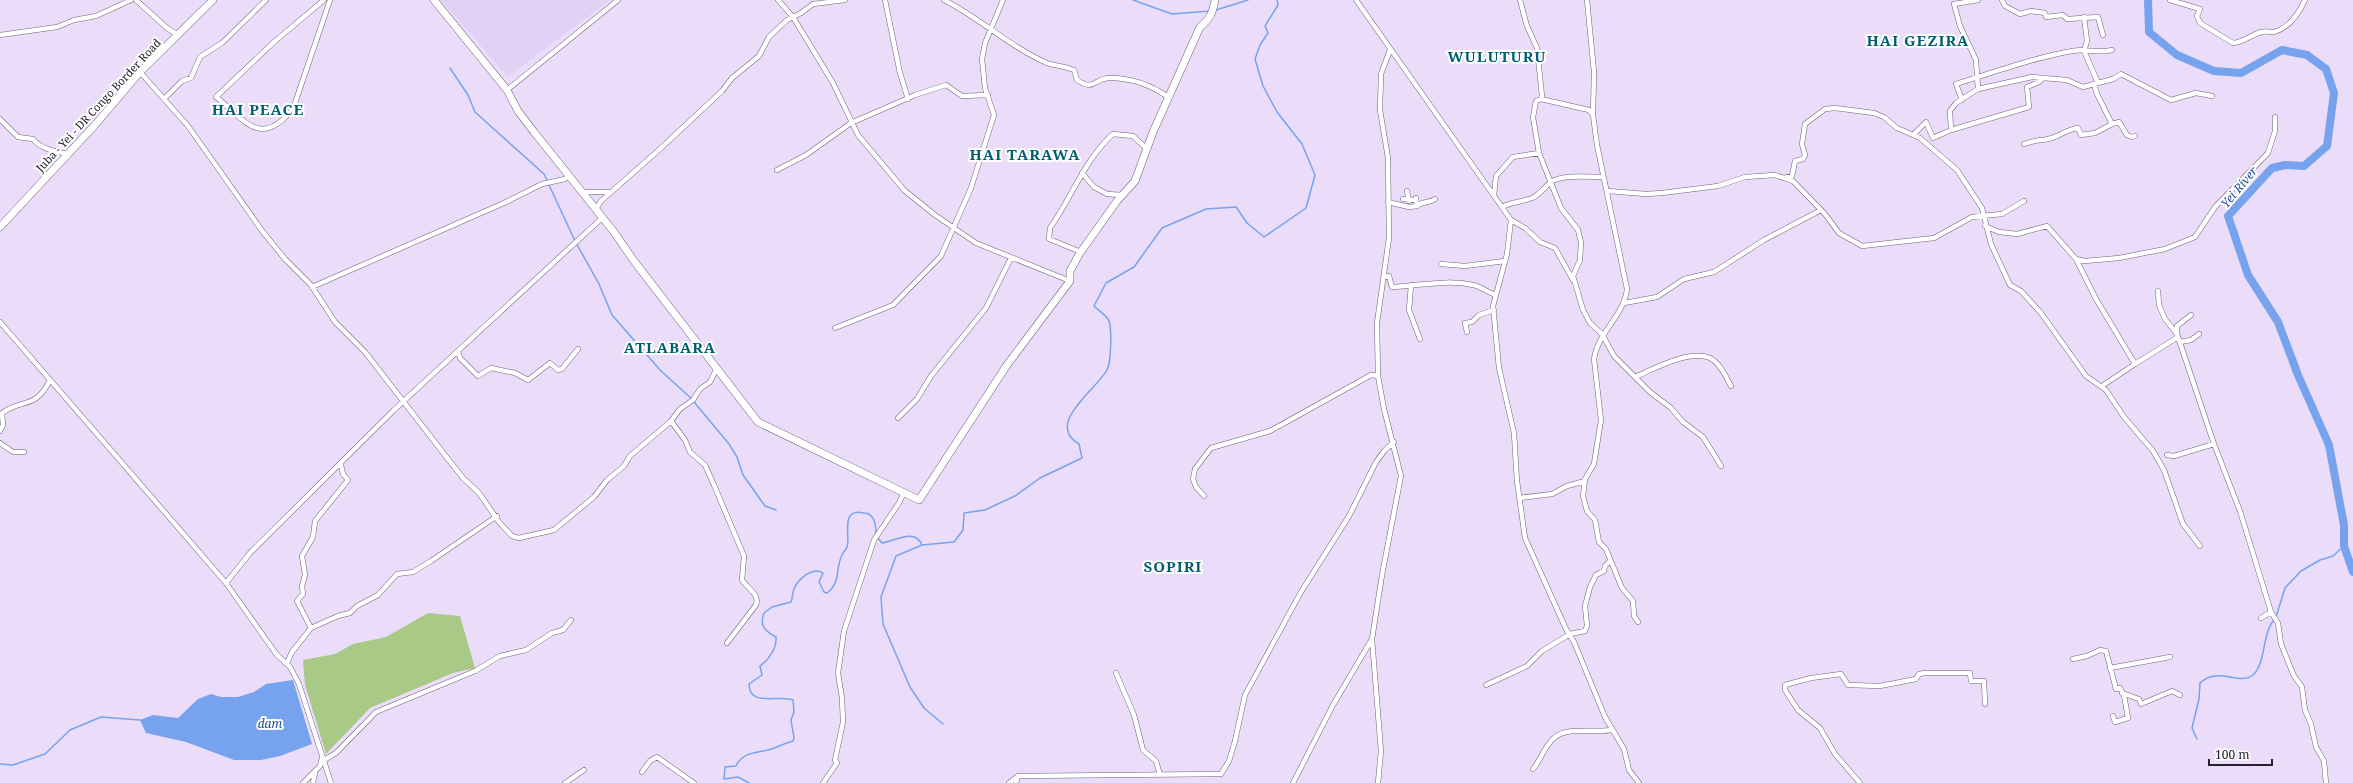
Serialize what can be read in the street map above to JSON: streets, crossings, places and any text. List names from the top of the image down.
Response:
{
  "streets": {
    "street": ["Juba - Yei - DR Congo Border Road"]
  },
  "districts": [
    "HAI GEZIRA",
    "WULUTURU",
    "HAI PEACE",
    "HAI TARAWA",
    "ATLABARA",
    "SOPIRI"
  ],
  "water": ["Yei River", "dam"],
  "scale_bar": "100 m"
}
